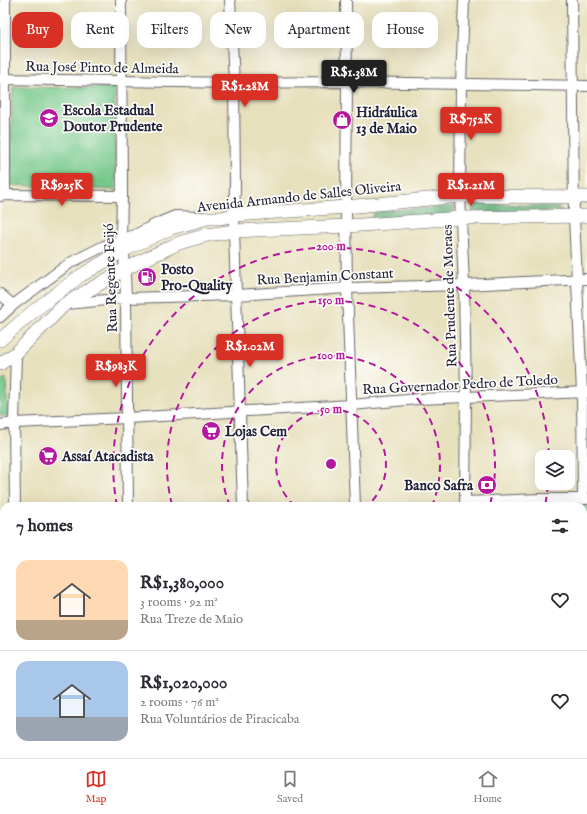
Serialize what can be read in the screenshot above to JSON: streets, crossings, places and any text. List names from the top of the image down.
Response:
{
  "streets": {
    "main road": ["Avenida Armando de Salles Oliveira"],
    "street": [
      "Rua José Pinto de Almeida",
      "Rua Benjamin Constant",
      "Rua Regente Feijó",
      "Rua Prudente de Moraes",
      "Rua Governador Pedro de Toledo"
    ]
  },
  "crossings": [
    ["Rua José Pinto de Almeida", "Rua Regente Feijó"],
    ["Rua José Pinto de Almeida", "Rua Prudente de Moraes"],
    ["Avenida Armando de Salles Oliveira", "Rua Benjamin Constant"],
    ["Avenida Armando de Salles Oliveira", "Rua Regente Feijó"],
    ["Avenida Armando de Salles Oliveira", "Rua Prudente de Moraes"],
    ["Rua Benjamin Constant", "Rua Regente Feijó"],
    ["Rua Benjamin Constant", "Rua Prudente de Moraes"],
    ["Rua Regente Feijó", "Rua Governador Pedro de Toledo"],
    ["Rua Prudente de Moraes", "Rua Governador Pedro de Toledo"]
  ],
  "places": {
    "school or university": ["Escola Estadual Doutor Prudente"],
    "shop": ["Hidráulica 13 de Maio"],
    "fuel station": ["Posto Pro-Quality"],
    "supermarket": ["Lojas Cem", "Assaí Atacadista"],
    "bank": ["Banco Safra"]
  },
  "page": {
    "chip": [
      "Buy",
      "Rent",
      "Filters",
      "New",
      "Apartment",
      "House"
    ],
    "price": [
      "R$1.38M",
      "R$1.28M",
      "R$752K",
      "R$925K",
      "R$1.21M",
      "R$1.02M",
      "R$983K"
    ],
    "heading": "7 homes",
    "list": [
      {
        "name": "R$1,380,000",
        "note": "3 rooms · 92 m² · Rua Treze de Maio"
      },
      {
        "name": "R$1,020,000",
        "note": "2 rooms · 76 m² · Rua Voluntários de Piracicaba"
      }
    ],
    "tabs": ["Map", "Saved", "Home"]
  },
  "rings": [
    "200 m",
    "150 m",
    "100 m",
    "50 m"
  ]
}
